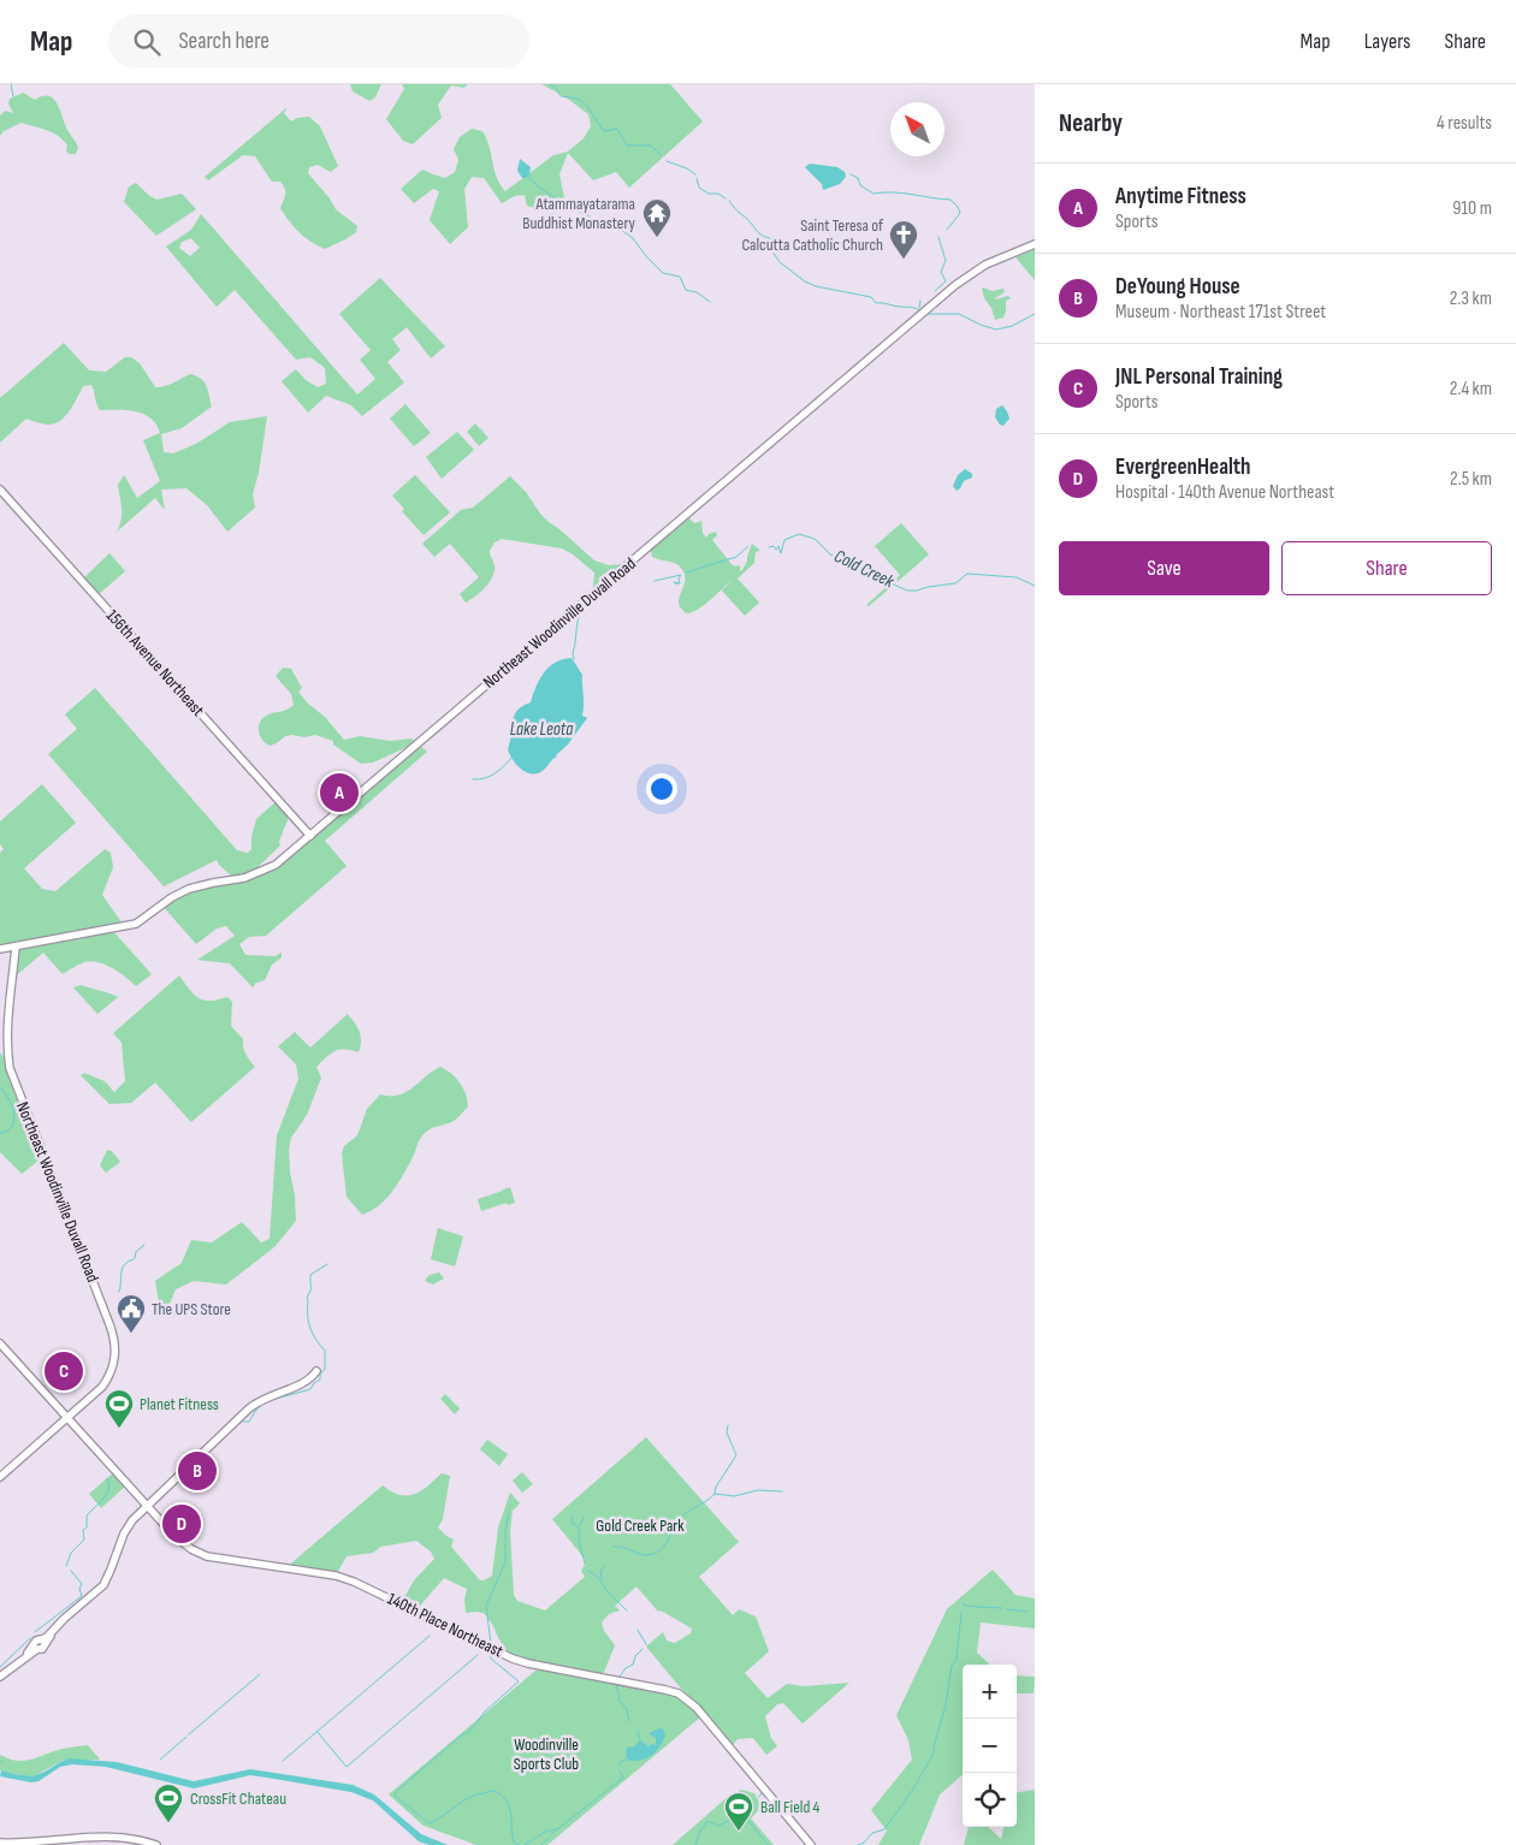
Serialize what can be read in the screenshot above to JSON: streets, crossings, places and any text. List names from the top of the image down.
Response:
{
  "streets": {
    "main road": ["Northeast Woodinville Duvall Road", "156th Avenue Northeast", "140th Place Northeast"]
  },
  "crossings": [
    ["Northeast Woodinville Duvall Road", "156th Avenue Northeast"],
    ["Northeast Woodinville Duvall Road", "140th Place Northeast"]
  ],
  "water": ["Cold Creek", "Lake Leota"],
  "parks": ["Gold Creek Park", "Woodinville Sports Club"],
  "places": {
    "temple": ["Atammayatarama Buddhist Monastery"],
    "church": ["Saint Teresa of Calcutta Catholic Church"],
    "public building": ["The UPS Store"],
    "sports": ["Planet Fitness", "CrossFit Chateau", "Ball Field 4"]
  },
  "north": "top left",
  "page": {
    "header": "Map",
    "search": "Search here",
    "nav": ["Map", "Layers", "Share"],
    "heading": ["Nearby", "4 results"],
    "list": [
      {
        "mark": "A",
        "name": "Anytime Fitness",
        "note": "Sports",
        "value": "910 m"
      },
      {
        "mark": "B",
        "name": "DeYoung House",
        "note": "Museum · Northeast 171st Street",
        "value": "2.3 km"
      },
      {
        "mark": "C",
        "name": "JNL Personal Training",
        "note": "Sports",
        "value": "2.4 km"
      },
      {
        "mark": "D",
        "name": "EvergreenHealth",
        "note": "Hospital · 140th Avenue Northeast",
        "value": "2.5 km"
      }
    ],
    "buttons": ["Save", "Share"],
    "pins": [
      "A",
      "C",
      "B",
      "D"
    ],
    "map_buttons": ["+", "−"]
  }
}
